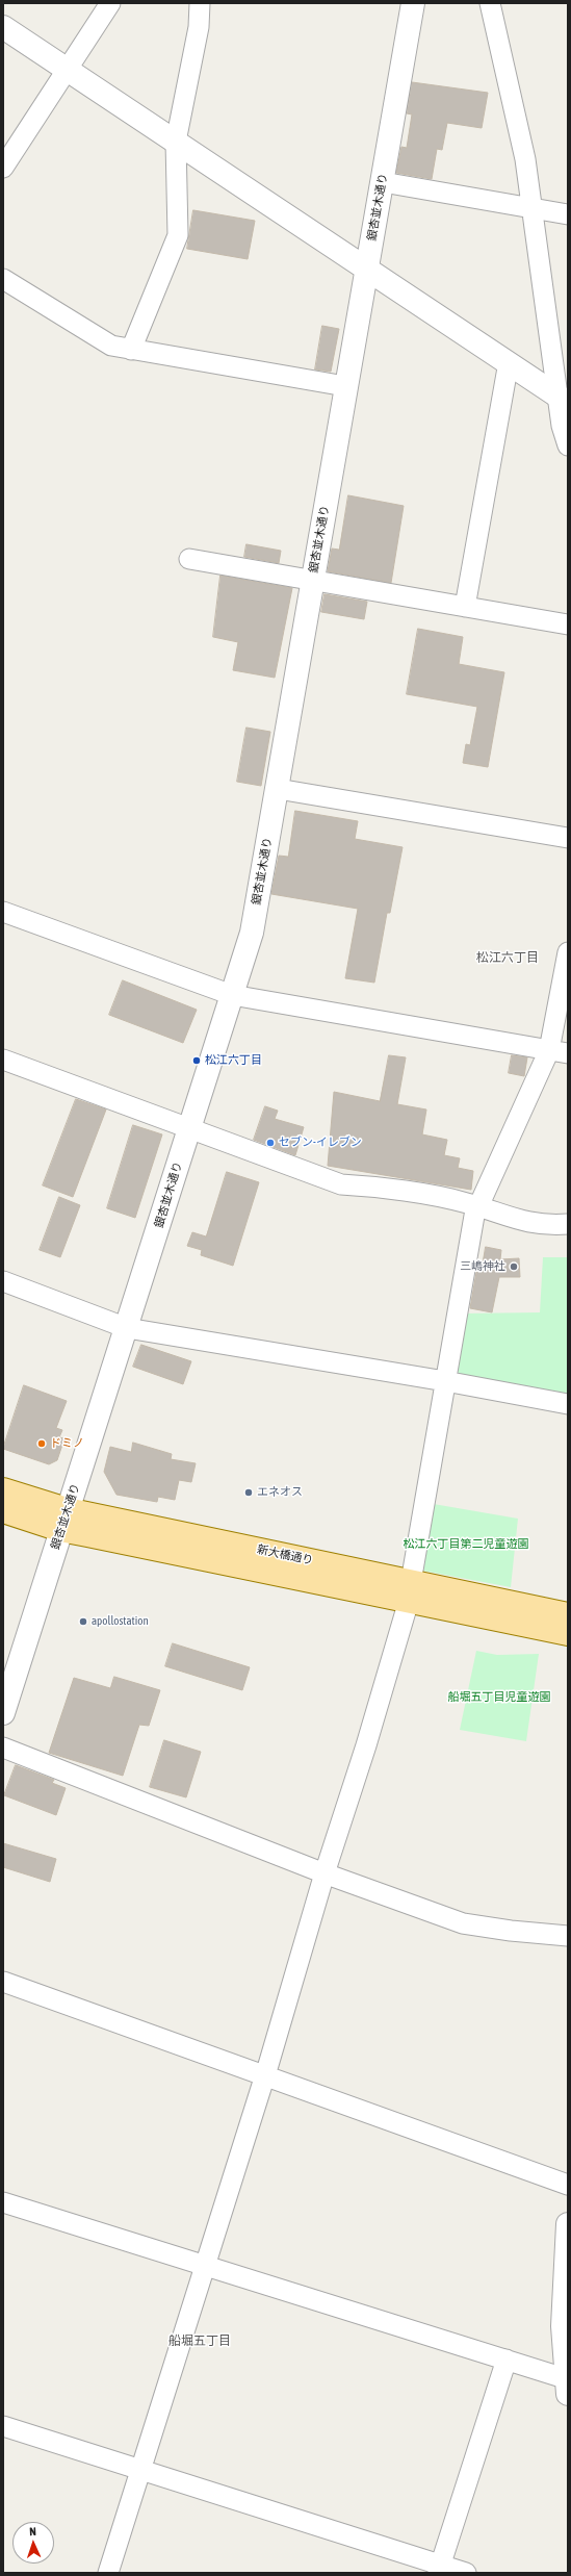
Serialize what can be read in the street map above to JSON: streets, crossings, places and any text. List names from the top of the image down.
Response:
{
  "streets": {
    "main road": ["新大橋通り"],
    "street": ["銀杏並木通り"]
  },
  "crossings": [
    ["銀杏並木通り", "新大橋通り"]
  ],
  "districts": ["松江六丁目", "船堀五丁目"],
  "parks": ["松江六丁目第二児童遊園", "船堀五丁目児童遊園"],
  "places": [
    "松江六丁目",
    "セブン-イレブン",
    "三嶋神社",
    "ドミノ",
    "エネオス",
    "apollostation"
  ],
  "north": "top"
}
